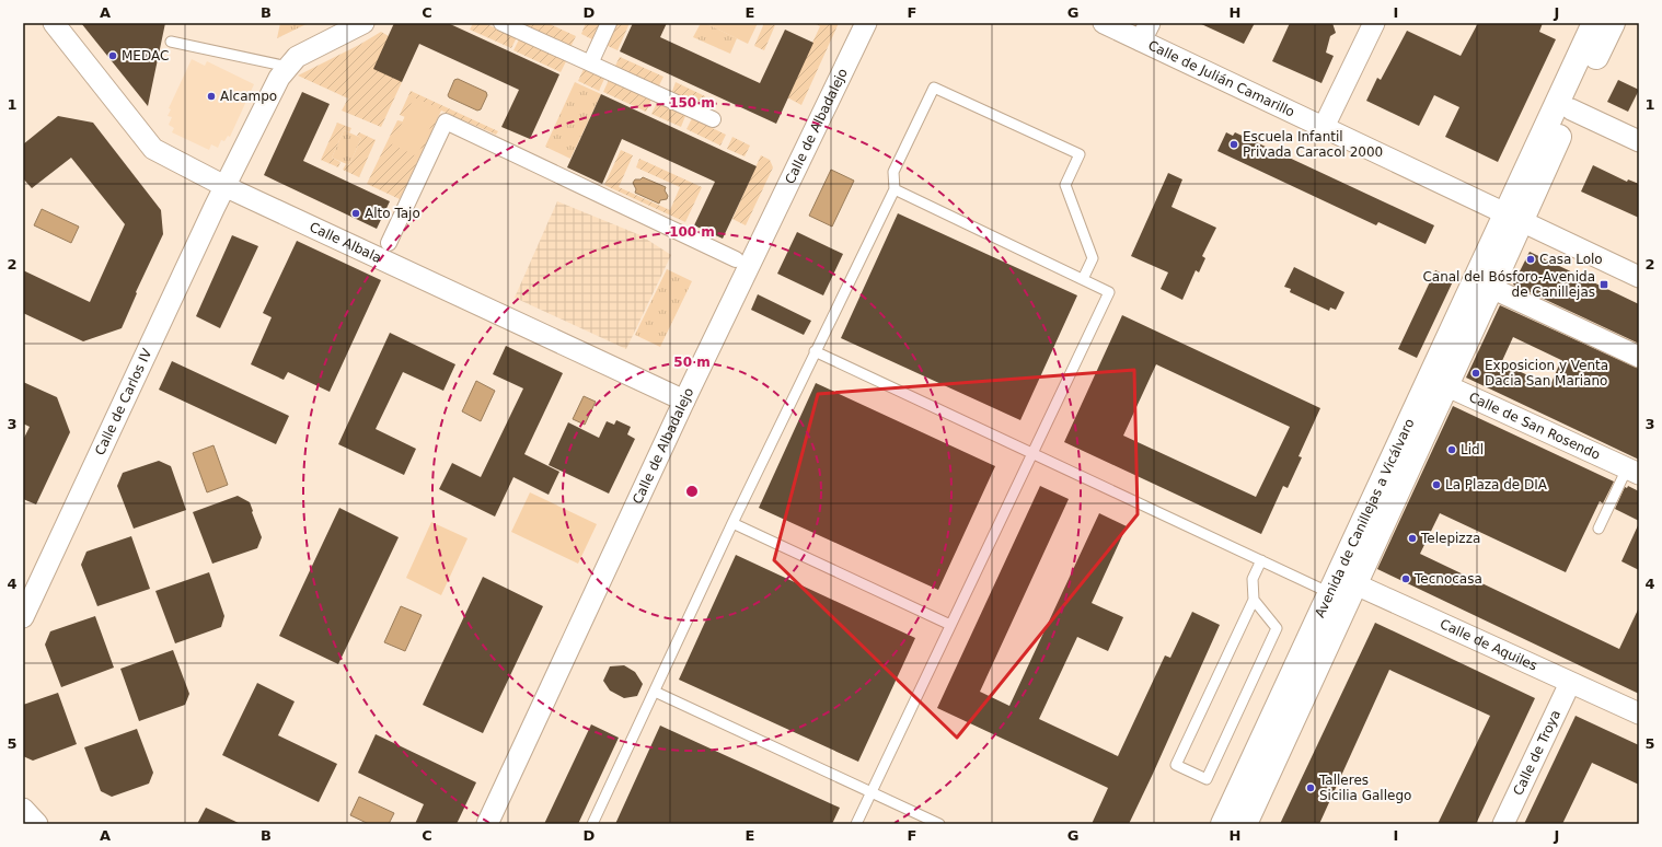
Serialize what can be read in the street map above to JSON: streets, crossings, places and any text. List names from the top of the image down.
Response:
{
  "streets": {
    "main road": ["Avenida de Canillejas a Vicálvaro"],
    "street": [
      "Calle de Julián Camarillo",
      "Calle de Albadalejo",
      "Calle Albala",
      "Calle de Carlos IV",
      "Calle de San Rosendo",
      "Calle de Aquiles",
      "Calle de Troya"
    ]
  },
  "crossings": [
    ["Calle de Julián Camarillo", "Avenida de Canillejas a Vicálvaro"],
    ["Calle de Albadalejo", "Calle Albala"],
    ["Calle Albala", "Calle de Carlos IV"],
    ["Calle de San Rosendo", "Avenida de Canillejas a Vicálvaro"],
    ["Avenida de Canillejas a Vicálvaro", "Calle de Aquiles"],
    ["Calle de Aquiles", "Calle de Troya"]
  ],
  "places": {
    "other": [
      "MEDAC",
      "Alcampo",
      "Escuela Infantil Privada Caracol 2000",
      "Alto Tajo",
      "Casa Lolo",
      "Exposicion y Venta Dacia San Mariano",
      "Lidl",
      "La Plaza de DIA",
      "Telepizza",
      "Tecnocasa",
      "Talleres Sicilia Gallego"
    ],
    "transit": ["Canal del Bósforo-Avenida de Canillejas"]
  },
  "grid": {
    "columns": [
      "A",
      "B",
      "C",
      "D",
      "E",
      "F",
      "G",
      "H",
      "I",
      "J"
    ],
    "rows": [
      "1",
      "2",
      "3",
      "4",
      "5"
    ]
  },
  "rings": ["150 m", "100 m", "50 m"]
}
